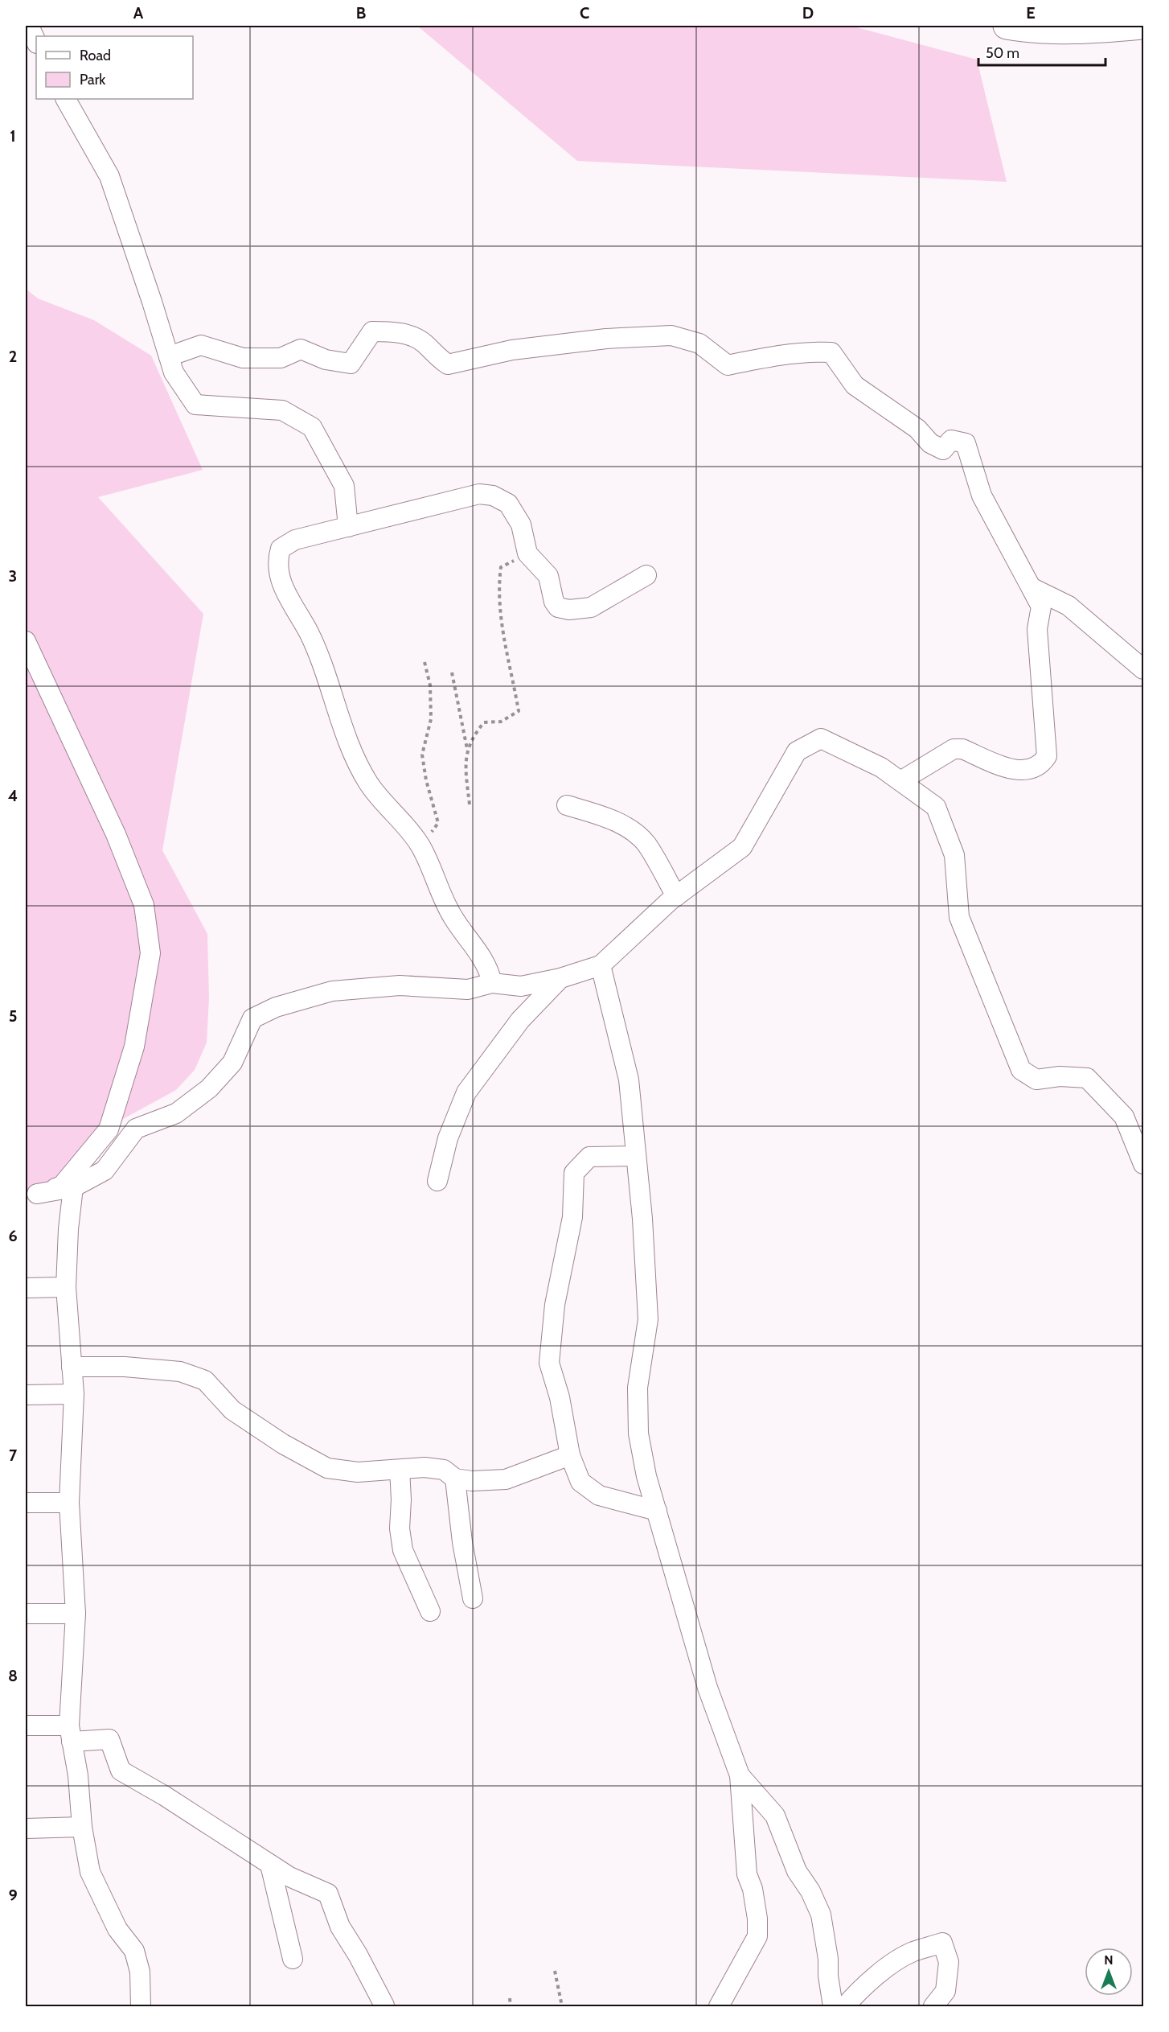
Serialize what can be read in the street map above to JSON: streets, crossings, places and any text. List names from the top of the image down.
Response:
{
  "legend": ["Road", "Park"],
  "scale_bar": "50 m",
  "north": "top",
  "grid": {
    "columns": [
      "A",
      "B",
      "C",
      "D",
      "E"
    ],
    "rows": [
      "1",
      "2",
      "3",
      "4",
      "5",
      "6",
      "7",
      "8",
      "9"
    ]
  }
}
